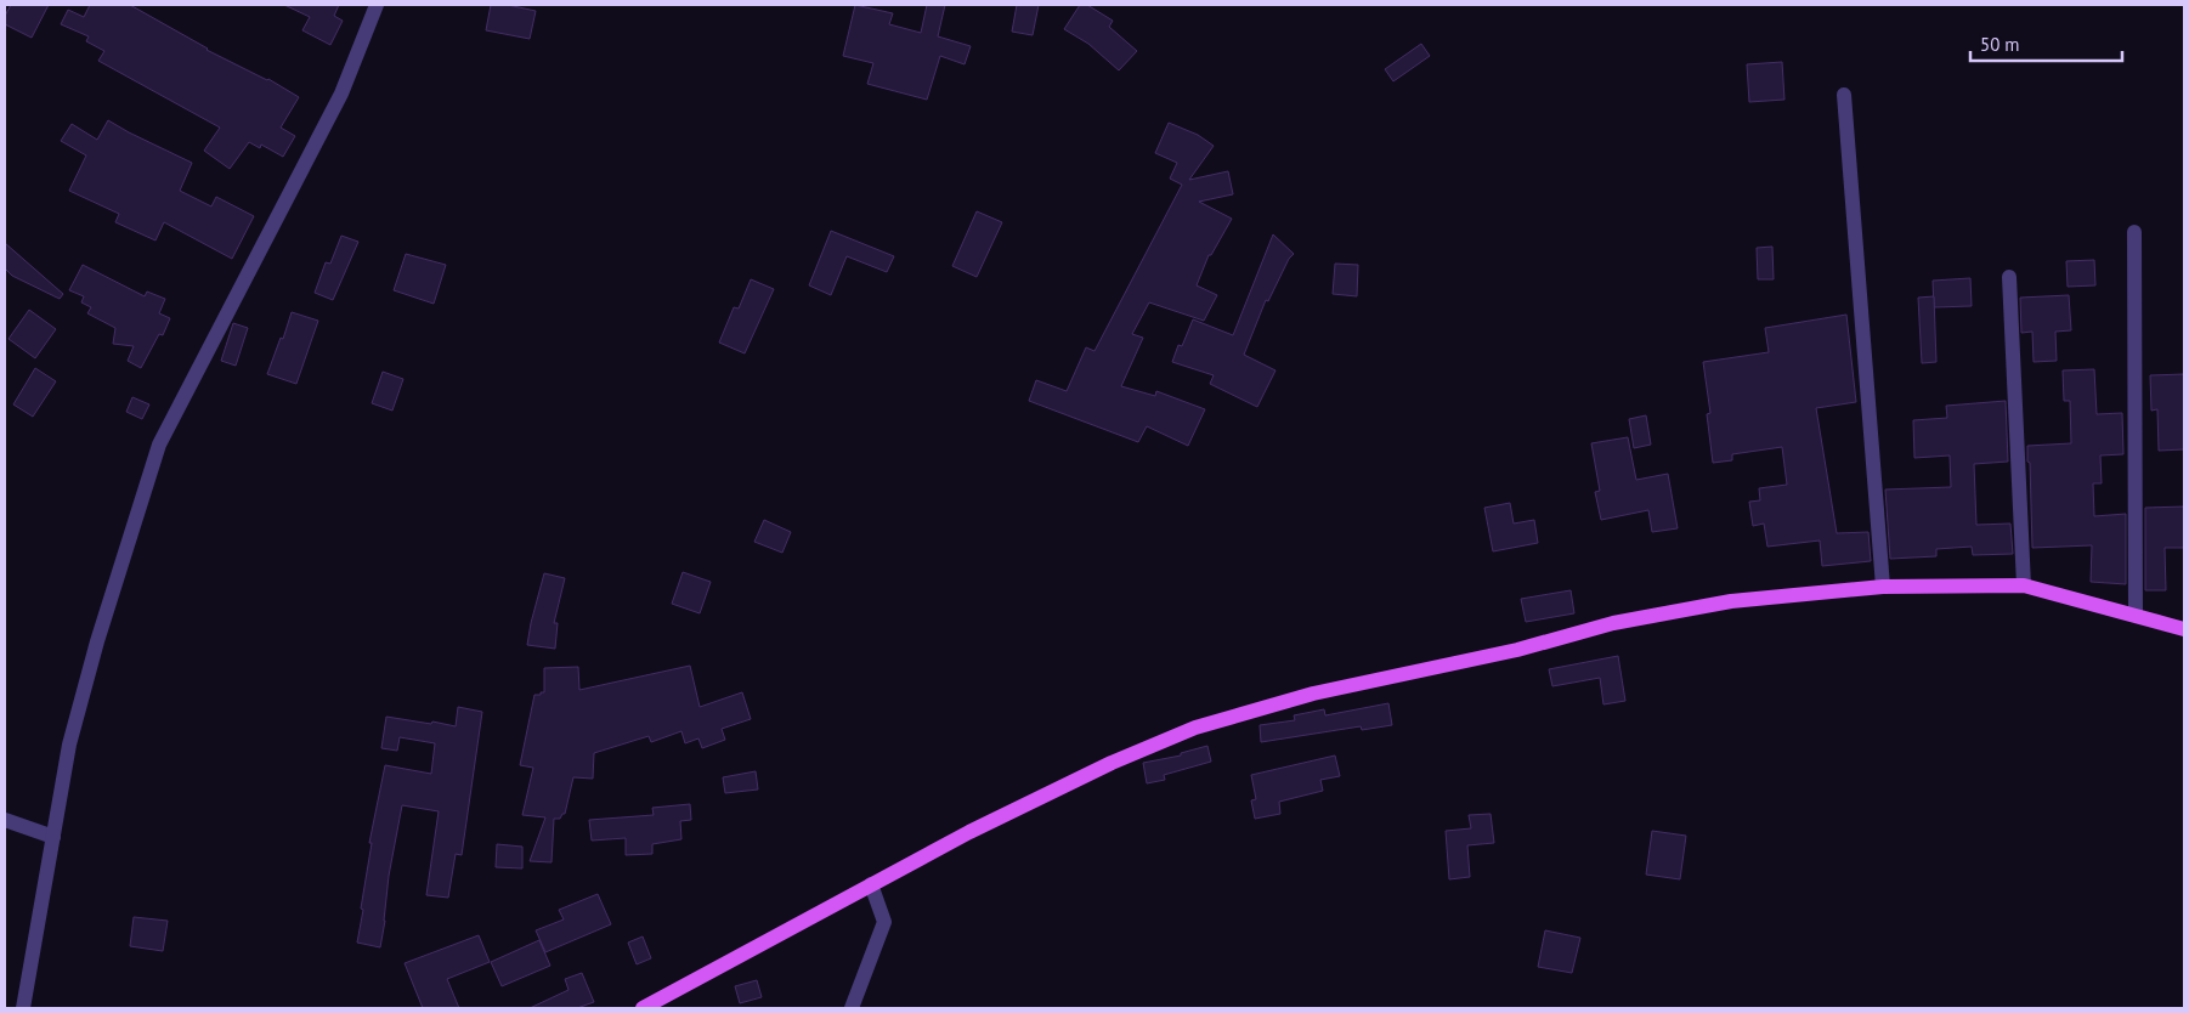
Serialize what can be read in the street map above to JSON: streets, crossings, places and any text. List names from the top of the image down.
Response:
{
  "scale_bar": "50 m"
}
